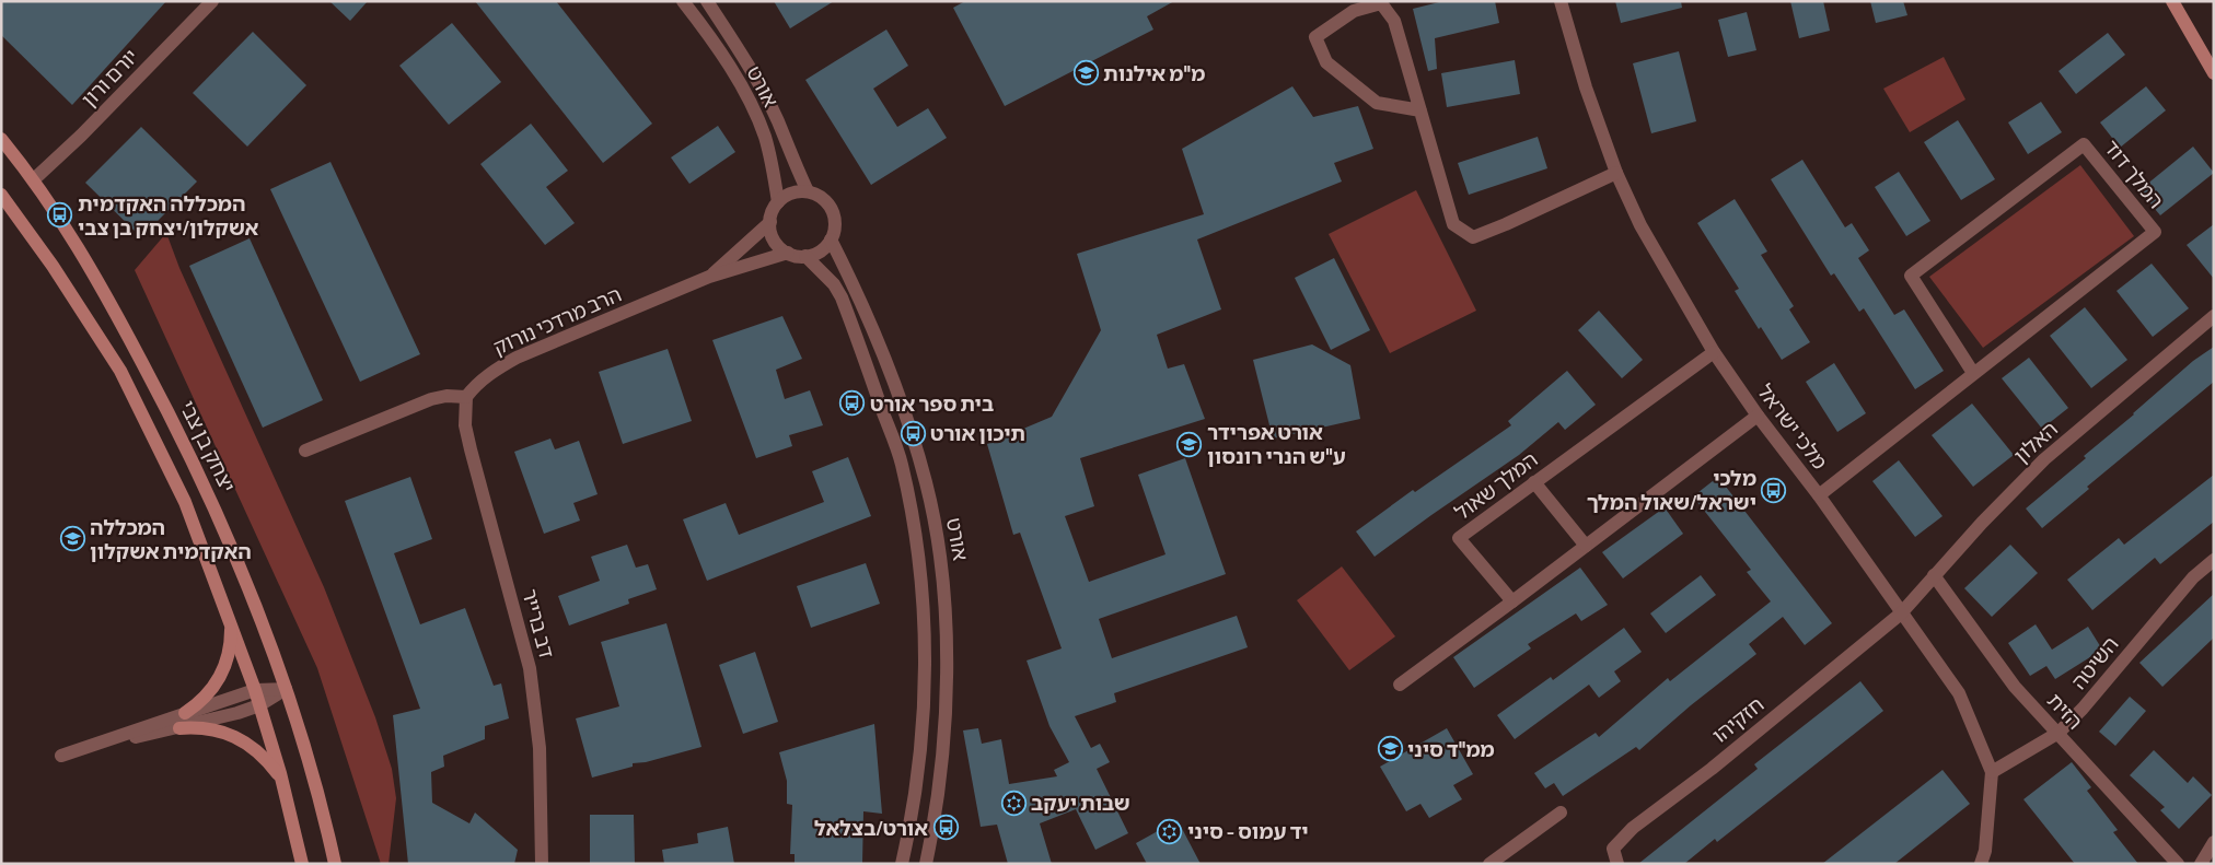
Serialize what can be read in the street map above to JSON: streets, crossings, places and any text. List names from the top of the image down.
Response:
{
  "streets": {
    "street": [
      "יורם ורון",
      "אורט",
      "המלך דוד",
      "הרב מרדכי נורוק",
      "מלכי ישראל",
      "האלון",
      "יצחק בן צבי",
      "המלך שאול",
      "דב ברייר",
      "השיטה",
      "הזית",
      "חזקיהו"
    ]
  },
  "crossings": [
    ["יורם ורון", "יצחק בן צבי"],
    ["אורט", "הרב מרדכי נורוק"],
    ["המלך דוד", "מלכי ישראל"],
    ["הרב מרדכי נורוק", "דב ברייר"],
    ["מלכי ישראל", "האלון"],
    ["מלכי ישראל", "המלך שאול"],
    ["מלכי ישראל", "השיטה"],
    ["מלכי ישראל", "חזקיהו"],
    ["האלון", "הזית"],
    ["האלון", "חזקיהו"],
    ["השיטה", "הזית"]
  ],
  "places": {
    "school or university": [
      "מ\"מ אילנות",
      "אורט אפרידר ע\"ש הנרי רונסון",
      "המכללה האקדמית אשקלון",
      "ממ\"ד סיני"
    ],
    "bus stop": [
      "המכללה האקדמית אשקלון/יצחק בן צבי",
      "בית ספר אורט",
      "תיכון אורט",
      "מלכי ישראל/שאול המלך",
      "אורט/בצלאל"
    ],
    "synagogue": ["שבות יעקב", "יד עמוס - סיני"]
  }
}
